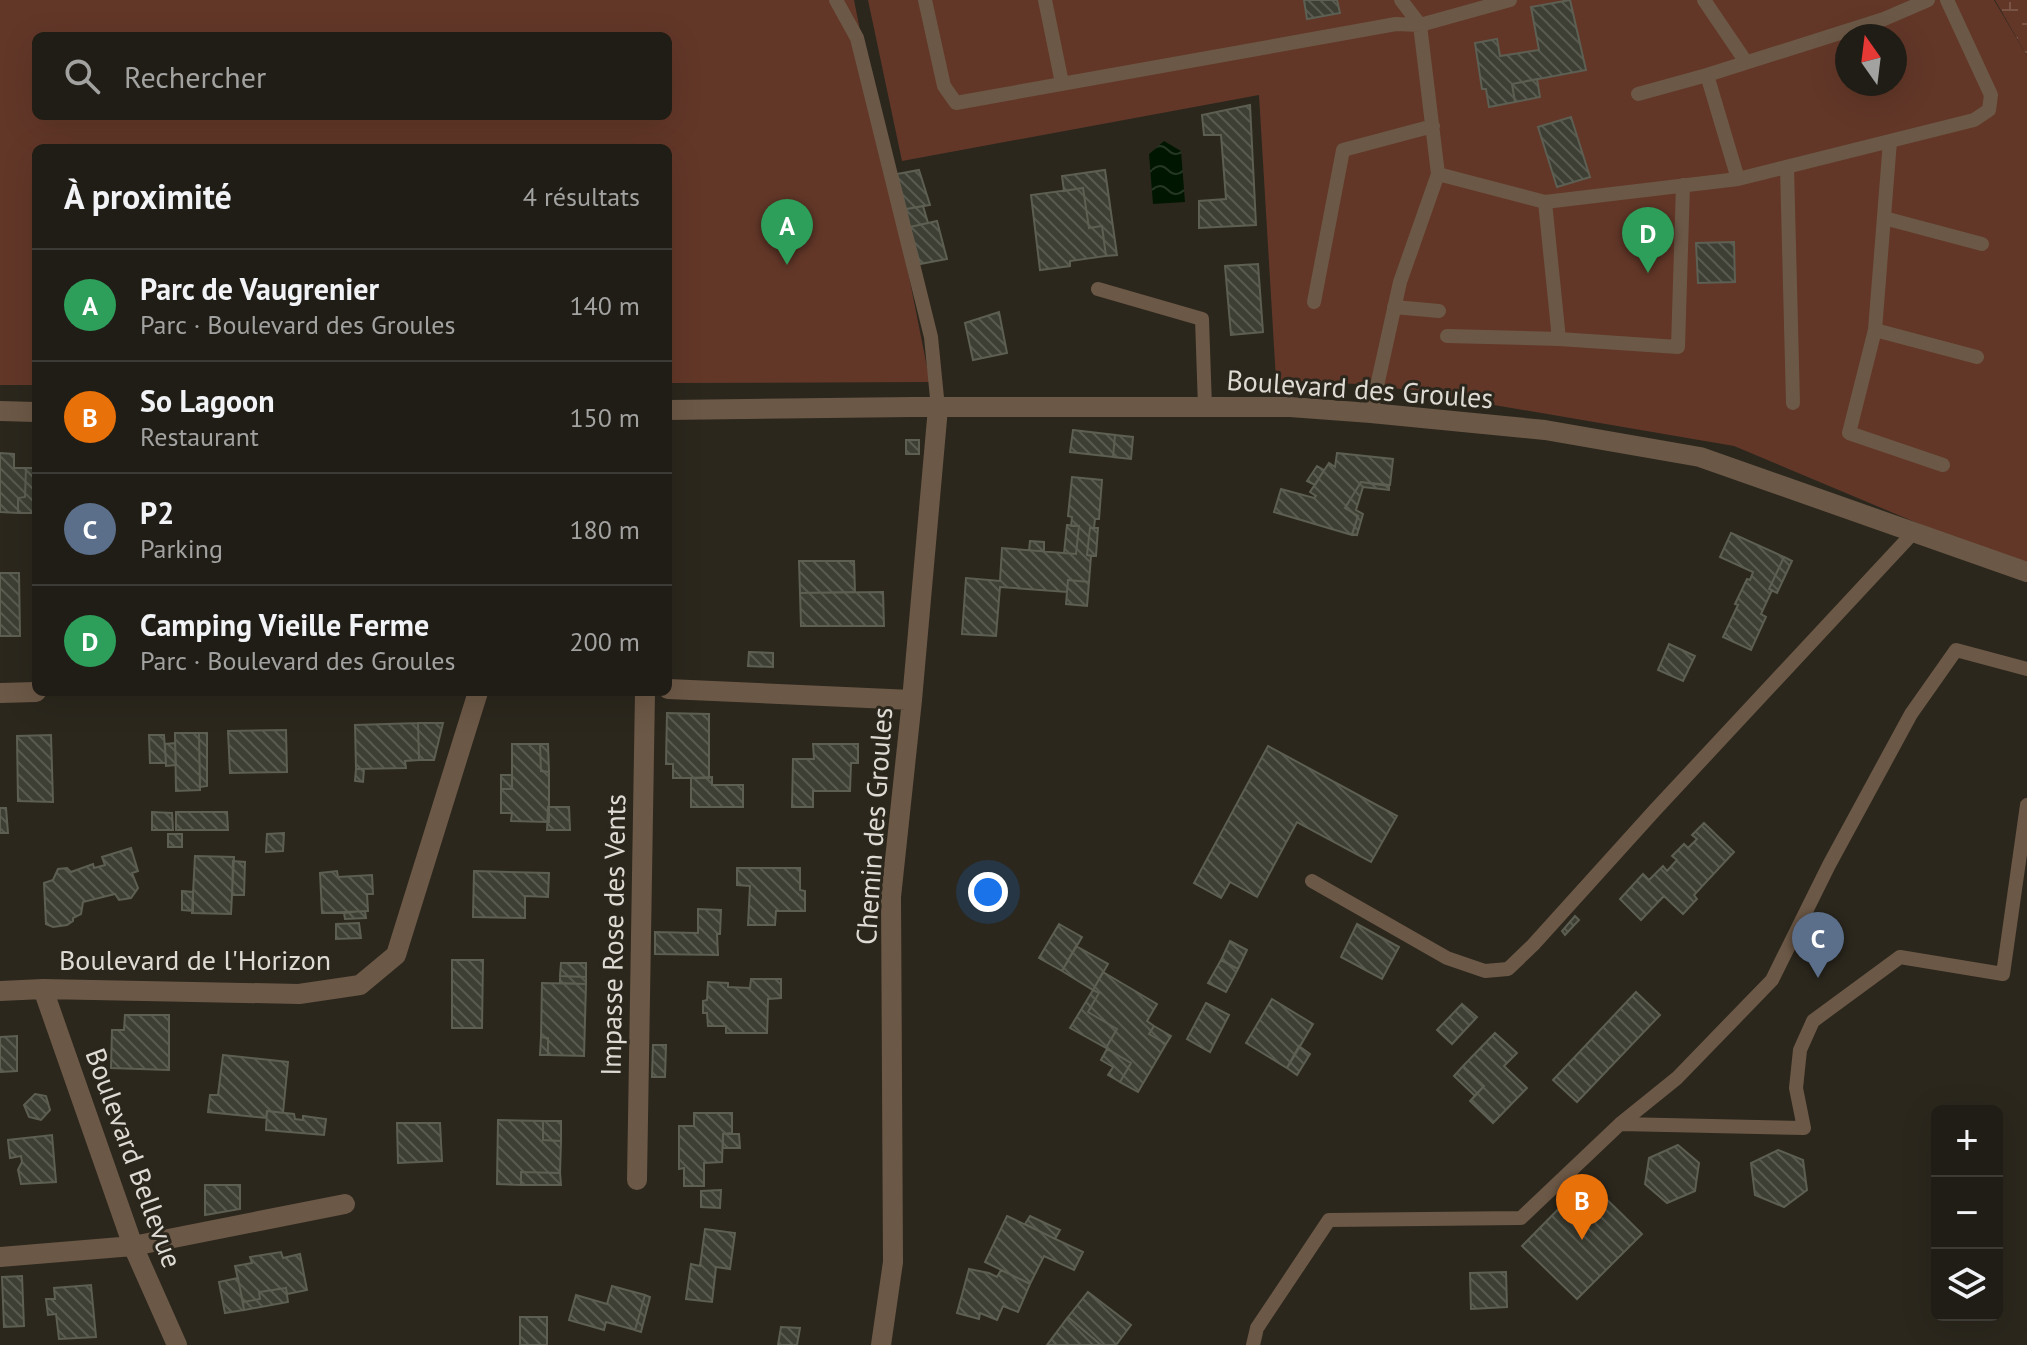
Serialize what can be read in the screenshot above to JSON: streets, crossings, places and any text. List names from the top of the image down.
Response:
{
  "streets": {
    "street": [
      "Boulevard des Groules",
      "Chemin des Groules",
      "Impasse Rose des Vents",
      "Boulevard de l'Horizon",
      "Boulevard Bellevue"
    ]
  },
  "crossings": [
    ["Boulevard des Groules", "Chemin des Groules"],
    ["Boulevard de l'Horizon", "Boulevard Bellevue"]
  ],
  "north": "top",
  "page": {
    "search": "Rechercher",
    "heading": ["À proximité", "4 résultats"],
    "pins": [
      "A",
      "D",
      "C",
      "B"
    ],
    "list": [
      {
        "mark": "A",
        "name": "Parc de Vaugrenier",
        "note": "Parc · Boulevard des Groules",
        "value": "140 m"
      },
      {
        "mark": "B",
        "name": "So Lagoon",
        "note": "Restaurant",
        "value": "150 m"
      },
      {
        "mark": "C",
        "name": "P2",
        "note": "Parking",
        "value": "180 m"
      },
      {
        "mark": "D",
        "name": "Camping Vieille Ferme",
        "note": "Parc · Boulevard des Groules",
        "value": "200 m"
      }
    ],
    "map_buttons": ["+", "−"]
  }
}
